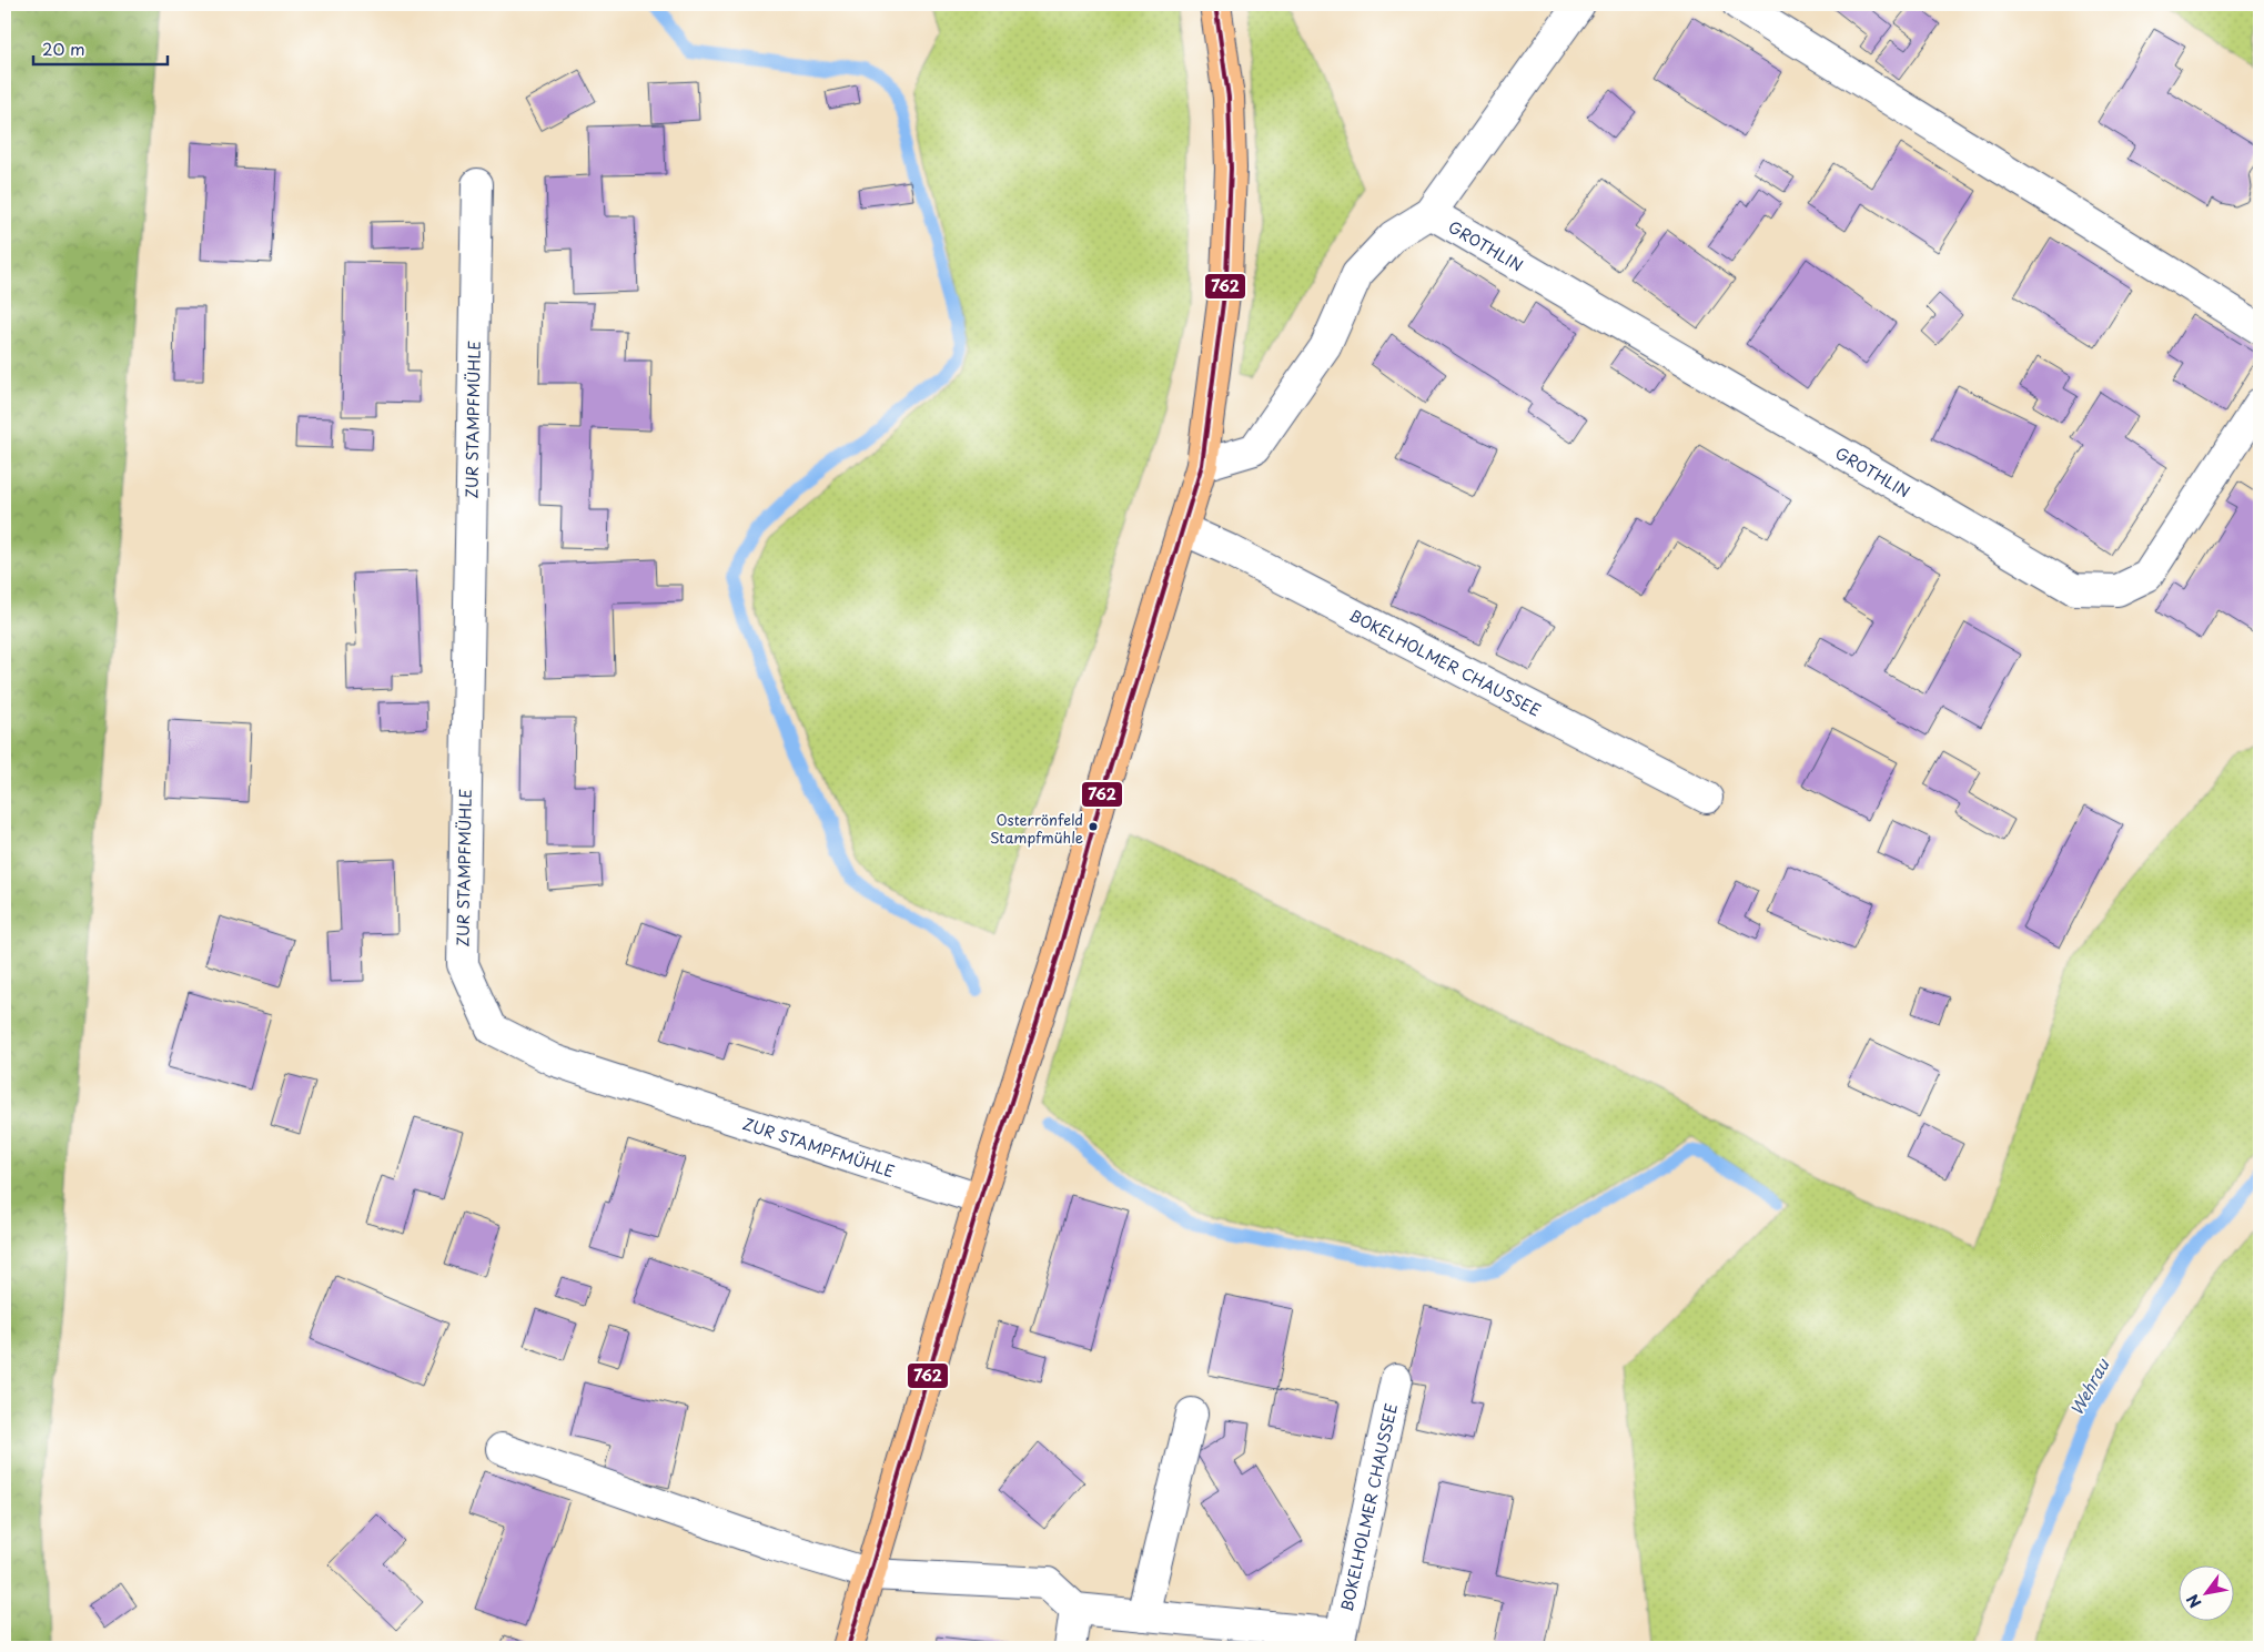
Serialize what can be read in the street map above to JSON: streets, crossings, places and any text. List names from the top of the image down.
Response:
{
  "streets": {
    "street": ["GROTHLIN", "ZUR STAMPFMÜHLE", "BOKELHOLMER CHAUSSEE"]
  },
  "water": ["Wehrau"],
  "places": ["Osterrönfeld Stampfmühle"],
  "lines": ["transit line 762"],
  "scale_bar": "20 m",
  "north": "bottom left"
}
